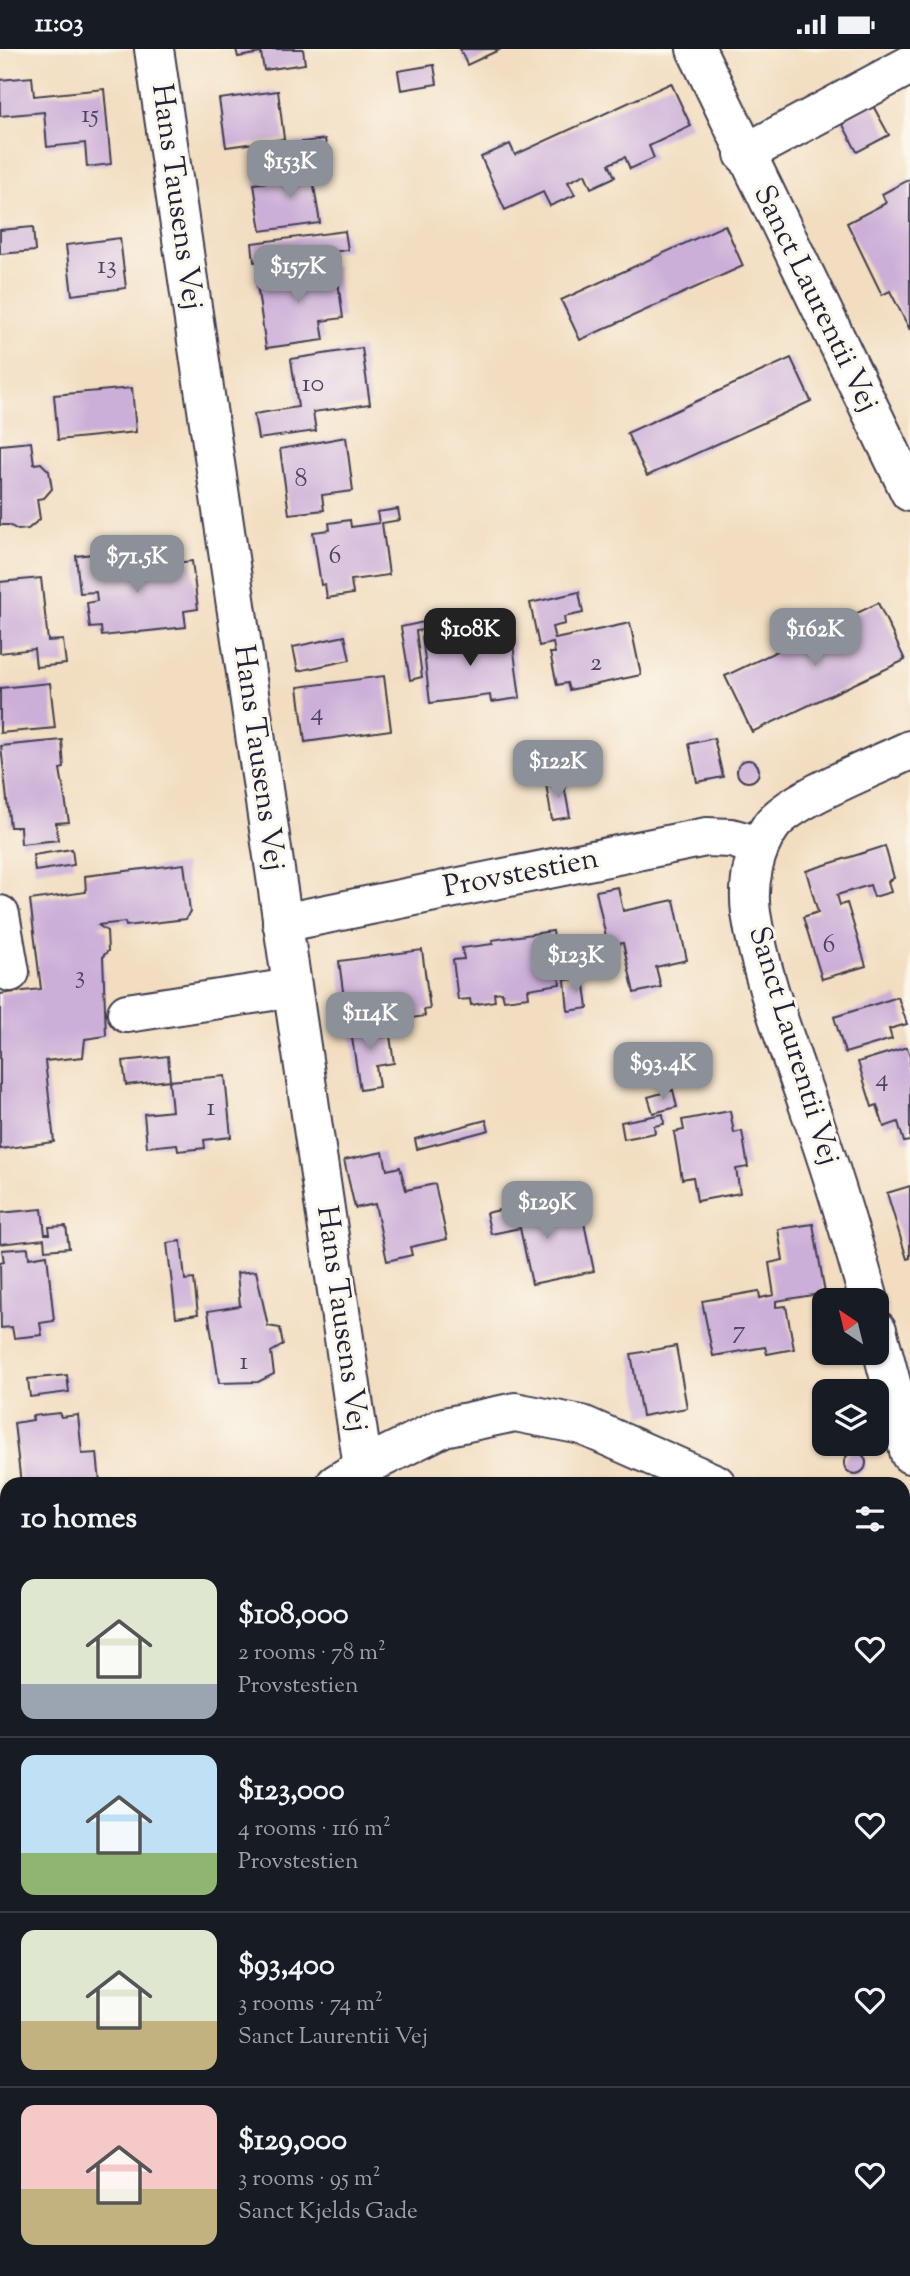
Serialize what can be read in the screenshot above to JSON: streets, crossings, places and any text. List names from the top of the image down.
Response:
{
  "streets": {
    "street": ["Hans Tausens Vej", "Sanct Laurentii Vej", "Provstestien"]
  },
  "crossings": [
    ["Hans Tausens Vej", "Provstestien"],
    ["Sanct Laurentii Vej", "Provstestien"]
  ],
  "house_numbers": [
    "15",
    "13",
    "10",
    "8",
    "6",
    "2",
    "4",
    "6",
    "3",
    "4",
    "1",
    "7",
    "1"
  ],
  "north": "top left",
  "page": {
    "status": "11:03",
    "price": [
      "$153K",
      "$157K",
      "$71.5K",
      "$108K",
      "$162K",
      "$122K",
      "$123K",
      "$114K",
      "$93.4K",
      "$129K"
    ],
    "heading": "10 homes",
    "list": [
      {
        "name": "$108,000",
        "note": "2 rooms · 78 m² · Provstestien"
      },
      {
        "name": "$123,000",
        "note": "4 rooms · 116 m² · Provstestien"
      },
      {
        "name": "$93,400",
        "note": "3 rooms · 74 m² · Sanct Laurentii Vej"
      },
      {
        "name": "$129,000",
        "note": "3 rooms · 95 m² · Sanct Kjelds Gade"
      }
    ]
  }
}
